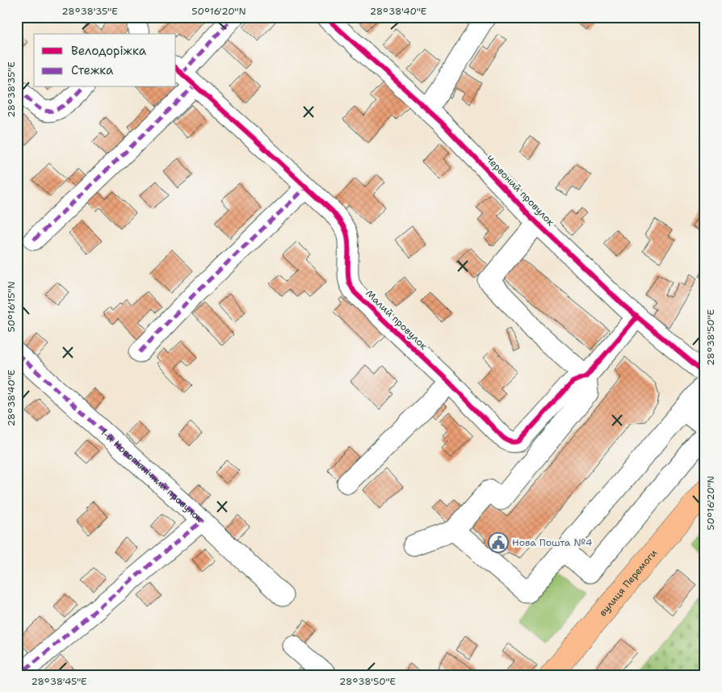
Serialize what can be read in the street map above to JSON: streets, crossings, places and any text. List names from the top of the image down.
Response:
{
  "streets": {
    "main road": ["вулиця Перемоги"],
    "street": ["Червоний провулок", "Малий провулок", "1-й Новопівнічний провулок"]
  },
  "crossings": [
    ["Червоний провулок", "Малий провулок"]
  ],
  "places": {
    "public building": ["Нова Пошта №4"]
  },
  "legend": ["Велодоріжка", "Стежка"],
  "coordinates": [
    "28°38'35\"E",
    "50°16'20\"N",
    "28°38'40\"E",
    "50°16'15\"N",
    "28°38'50\"E",
    "28°38'45\"E"
  ]
}
